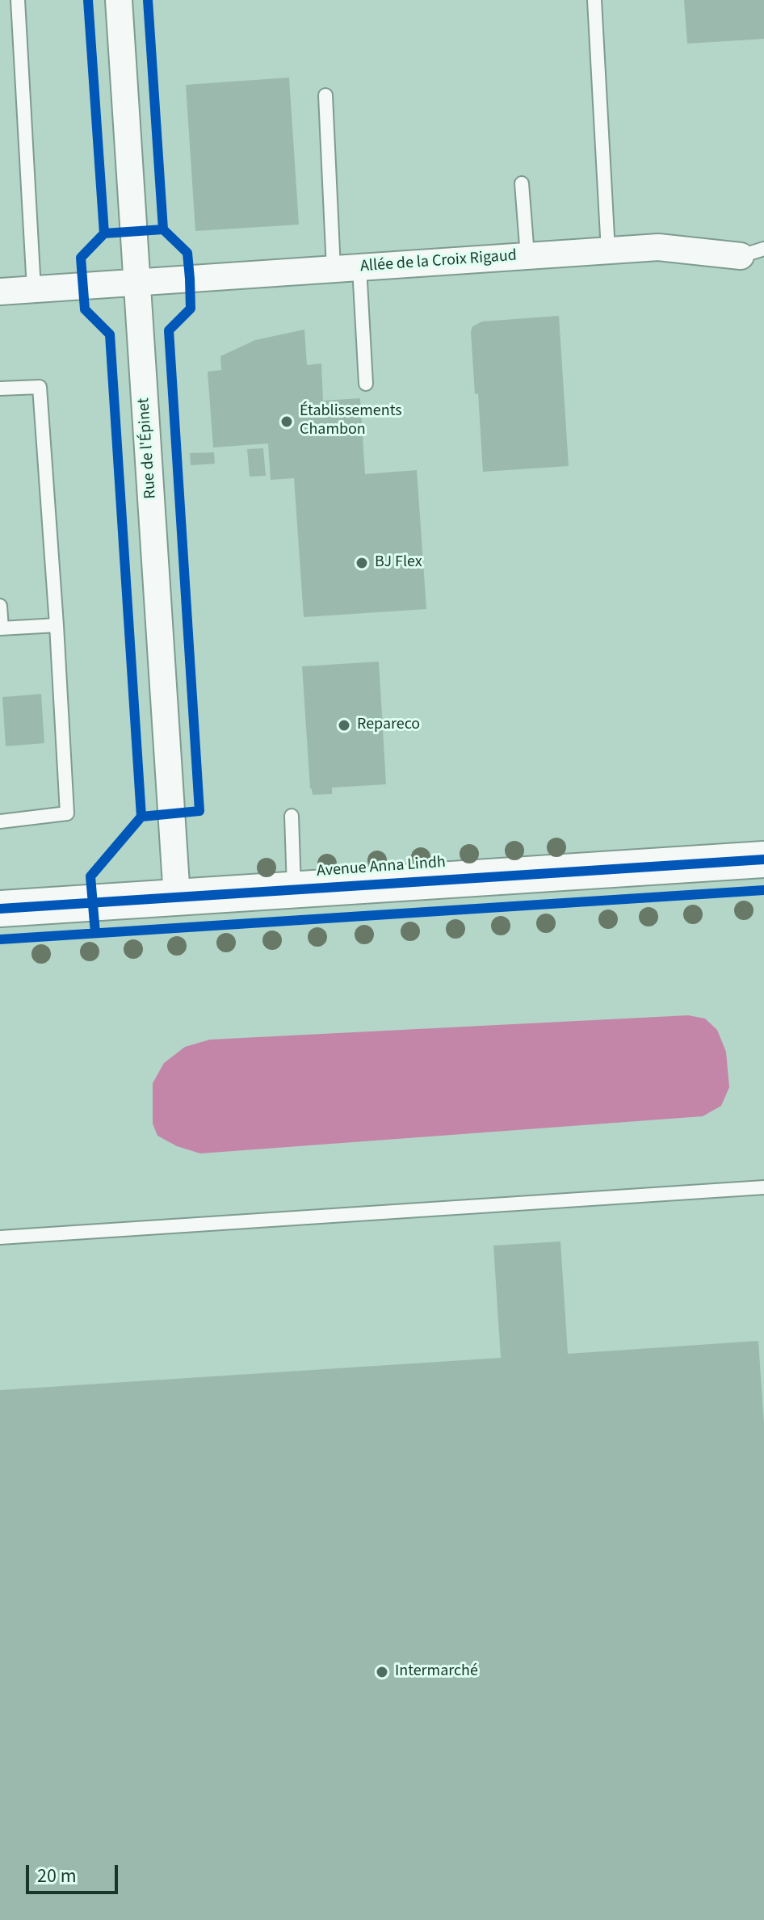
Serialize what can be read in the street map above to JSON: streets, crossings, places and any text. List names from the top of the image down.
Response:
{
  "streets": {
    "main road": ["Avenue Anna Lindh"],
    "street": ["Allée de la Croix Rigaud", "Rue de l'Épinet"]
  },
  "crossings": [
    ["Allée de la Croix Rigaud", "Rue de l'Épinet"],
    ["Rue de l'Épinet", "Avenue Anna Lindh"]
  ],
  "places": [
    "Établissements Chambon",
    "BJ Flex",
    "Repareco",
    "Intermarché"
  ],
  "scale_bar": "20 m"
}
